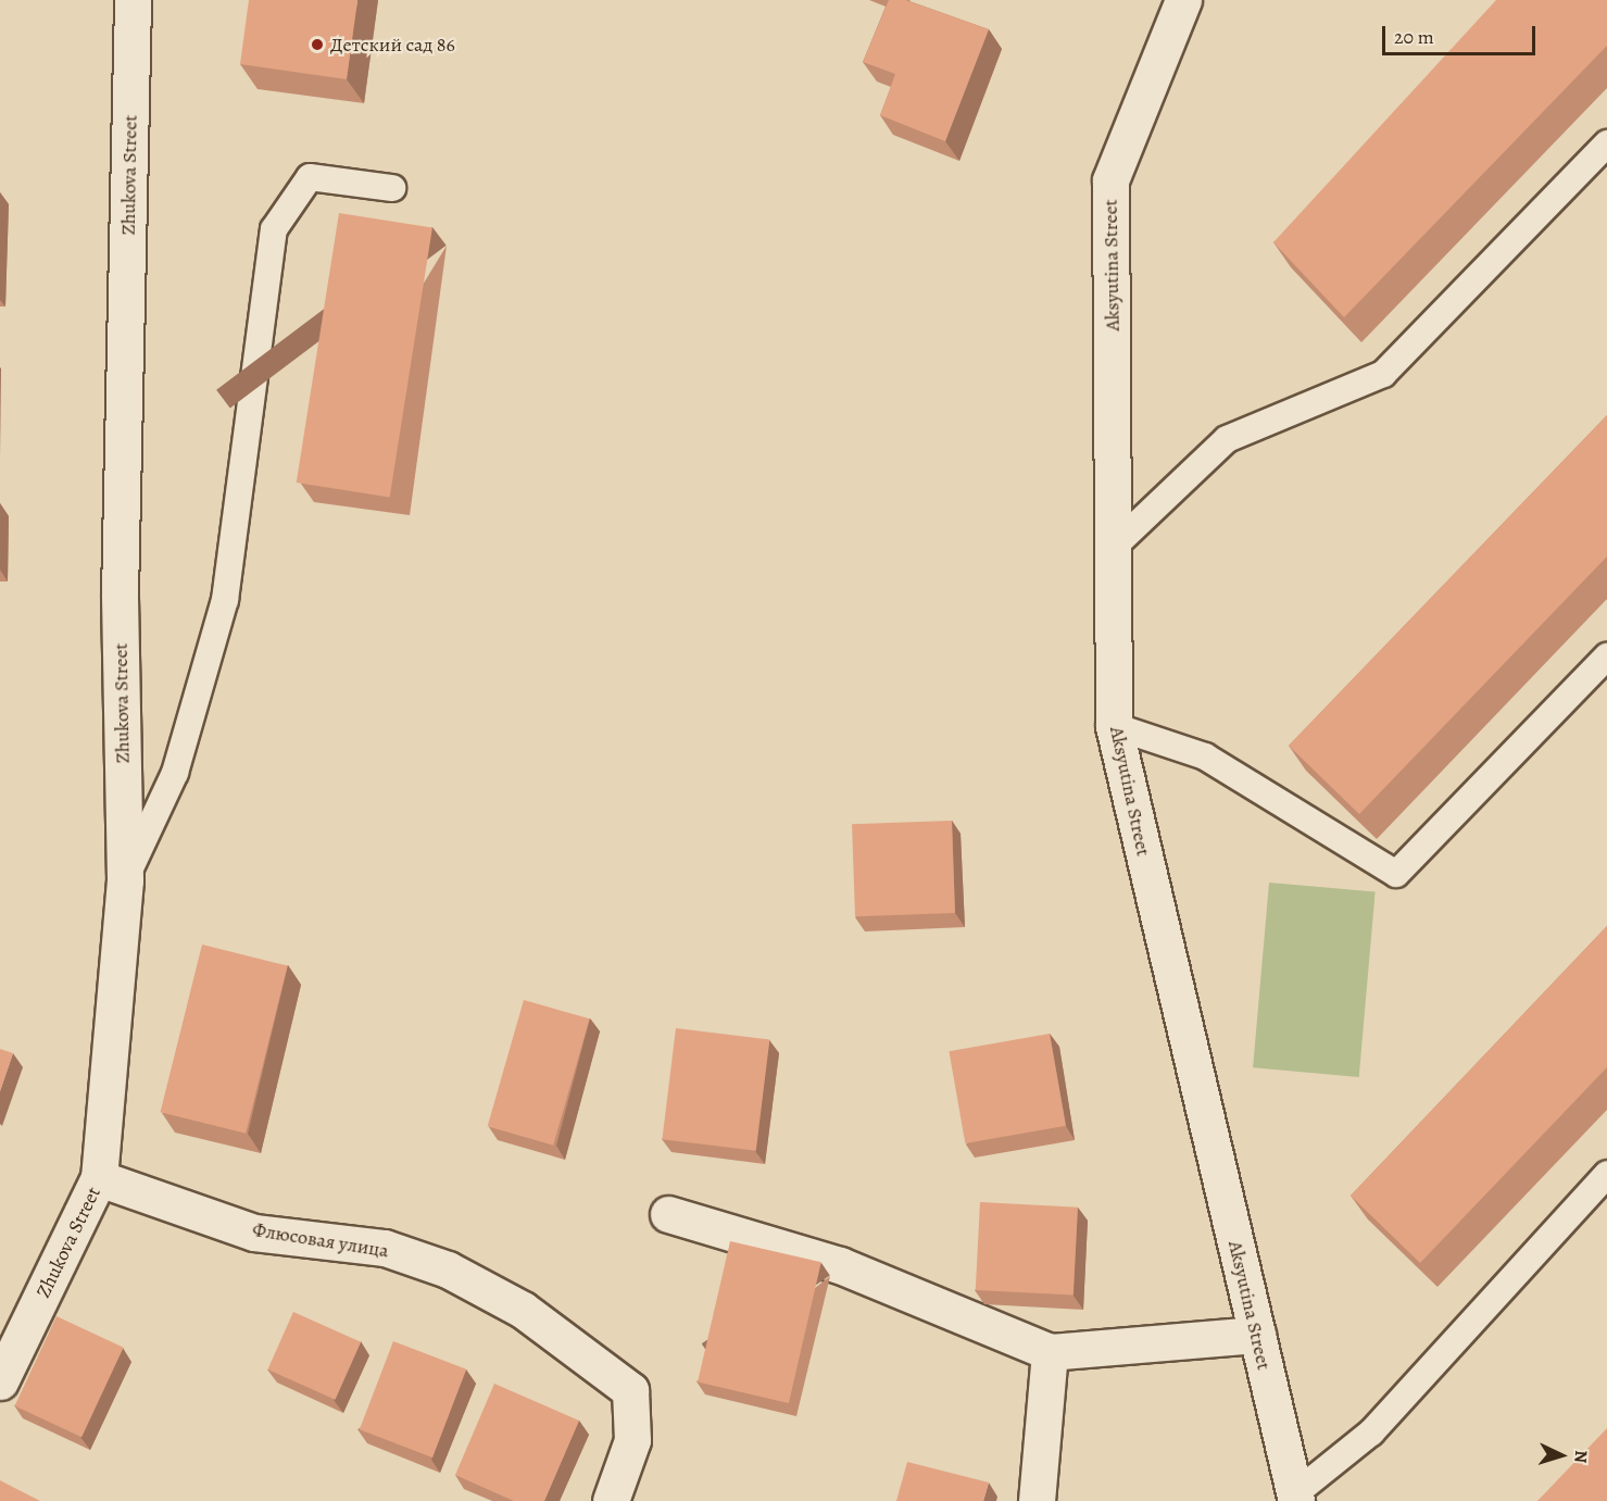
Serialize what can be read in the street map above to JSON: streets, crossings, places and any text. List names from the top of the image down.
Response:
{
  "streets": {
    "street": ["Zhukova Street", "Aksyutina Street", "Флюсовая улица"]
  },
  "crossings": [
    ["Zhukova Street", "Флюсовая улица"]
  ],
  "places": ["Детский сад 86"],
  "scale_bar": "20 m",
  "north": "right"
}
